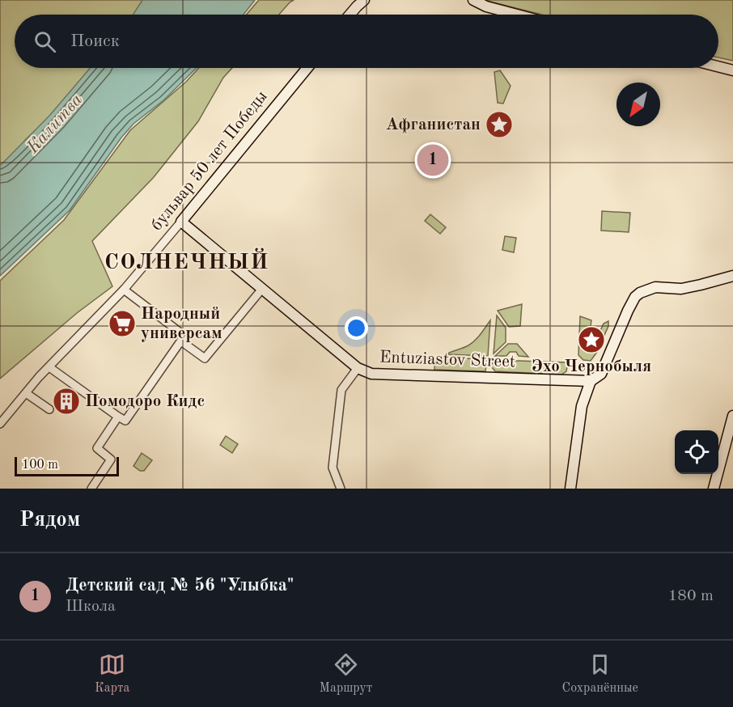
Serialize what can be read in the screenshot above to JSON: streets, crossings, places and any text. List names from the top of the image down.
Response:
{
  "streets": {
    "street": ["бульвар 50 лет Победы", "Entuziastov Street"]
  },
  "crossings": [
    ["бульвар 50 лет Победы", "Entuziastov Street"]
  ],
  "districts": ["СОЛНЕЧНЫЙ"],
  "water": ["Калитва"],
  "places": {
    "place": ["Афганистан", "Эхо Чернобыля"],
    "supermarket": ["Народный универсам"],
    "building": ["Помодоро Кидс"]
  },
  "scale_bar": "100 m",
  "north": "bottom left",
  "page": {
    "search": "Поиск",
    "pins": "1",
    "scale": "100 m",
    "heading": "Рядом",
    "list": [
      {
        "mark": "1",
        "name": "Детский сад № 56 \"Улыбка\"",
        "note": "Школа",
        "value": "180 m"
      }
    ],
    "nav": ["Карта", "Маршрут", "Сохранённые"]
  }
}
